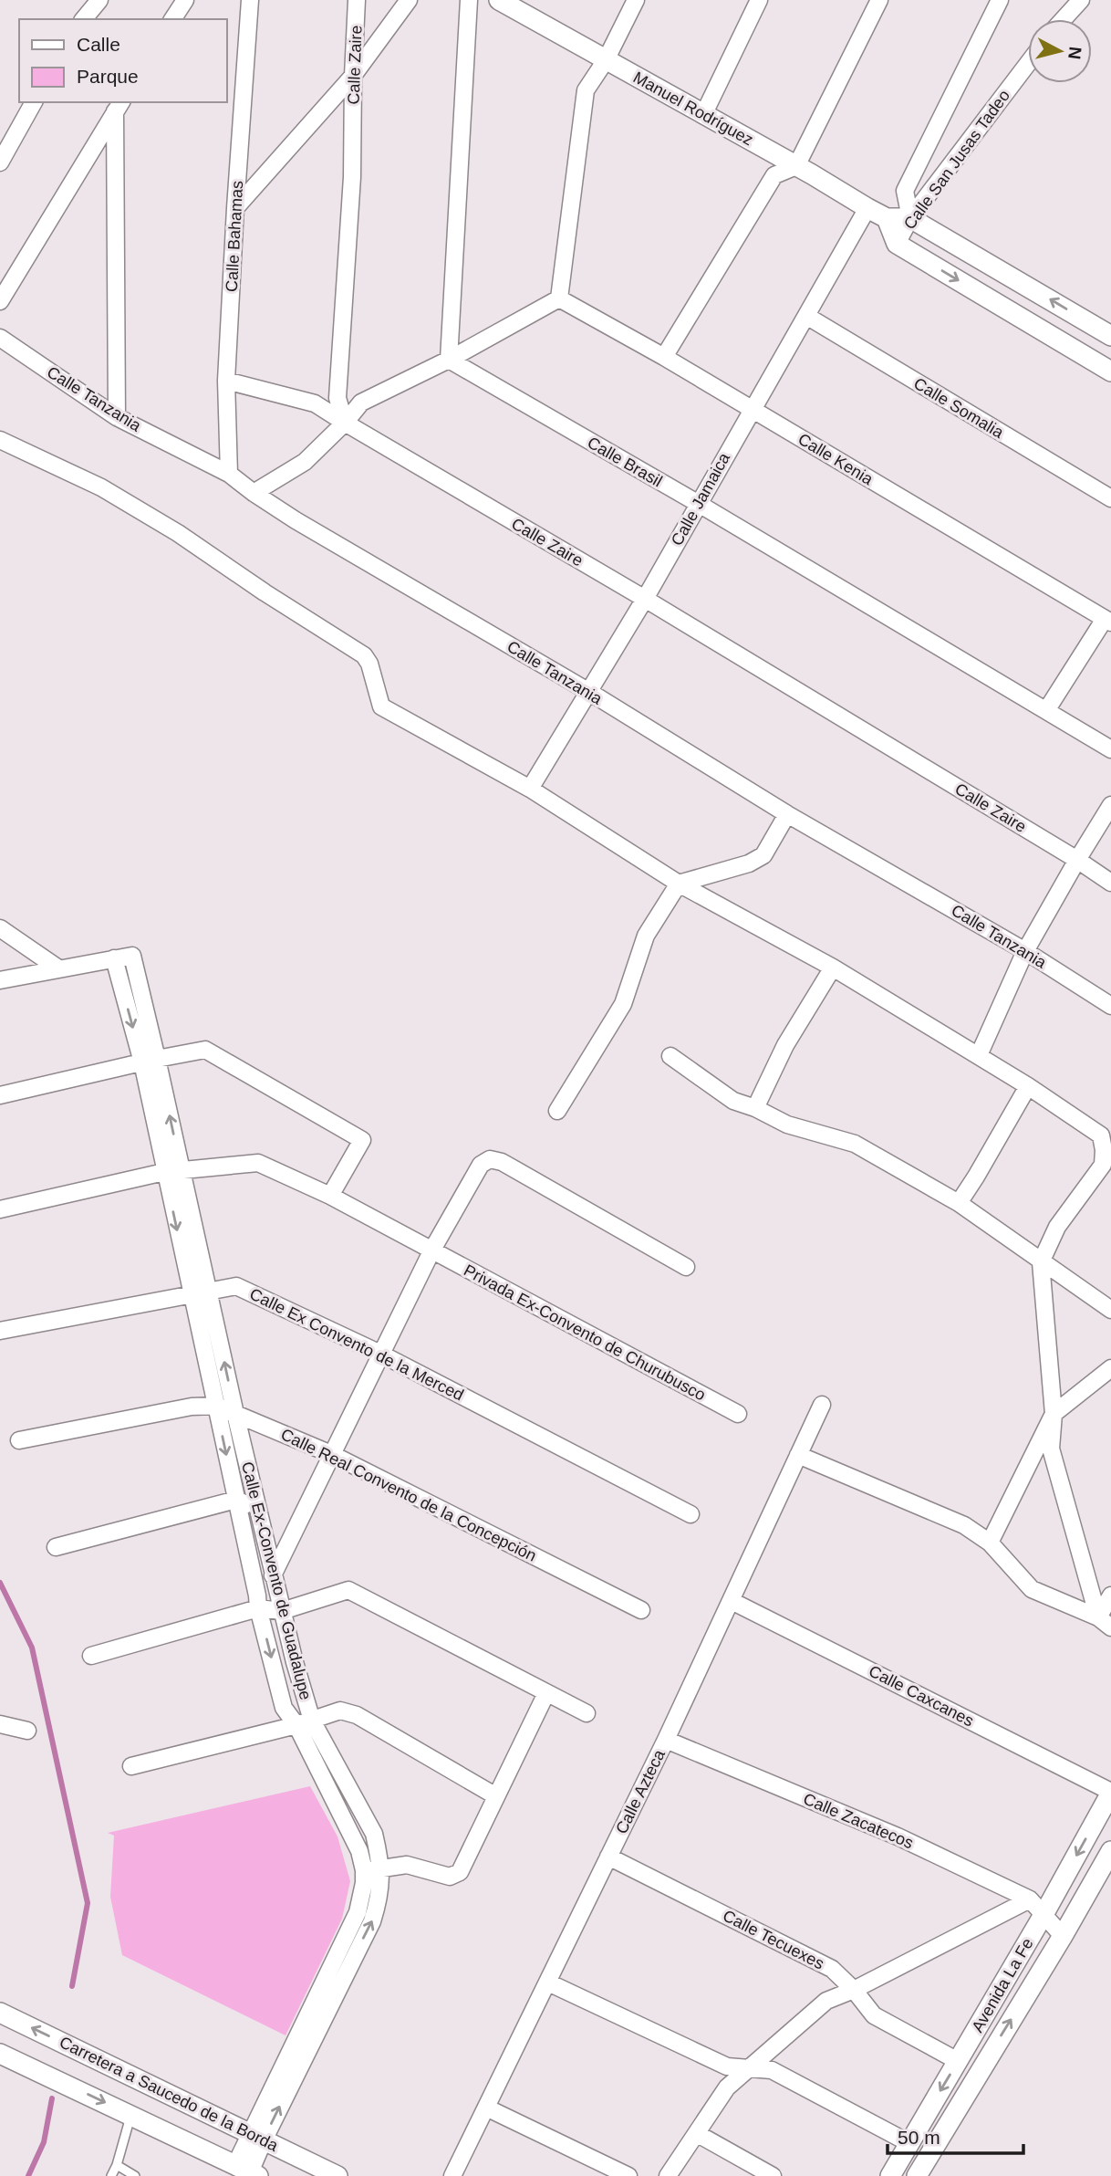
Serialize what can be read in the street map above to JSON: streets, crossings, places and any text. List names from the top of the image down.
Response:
{
  "streets": {
    "street": [
      "Calle Zaire",
      "Manuel Rodríguez",
      "Calle San Jusas Tadeo",
      "Calle Bahamas",
      "Calle Tanzania",
      "Calle Somalia",
      "Calle Kenia",
      "Calle Brasil",
      "Calle Jamaica",
      "Privada Ex-Convento de Churubusco",
      "Calle Ex Convento de la Merced",
      "Calle Real Convento de la Concepción",
      "Calle Ex-Convento de Guadalupe",
      "Calle Caxcanes",
      "Calle Azteca",
      "Calle Zacatecos",
      "Calle Tecuexes",
      "Avenida La Fe",
      "Carretera a Saucedo de la Borda"
    ]
  },
  "crossings": [
    ["Calle Zaire", "Calle Jamaica"],
    ["Manuel Rodríguez", "Calle San Jusas Tadeo"],
    ["Manuel Rodríguez", "Calle Jamaica"],
    ["Calle Bahamas", "Calle Tanzania"],
    ["Calle Tanzania", "Calle Jamaica"],
    ["Calle Somalia", "Calle Jamaica"],
    ["Calle Kenia", "Calle Jamaica"],
    ["Calle Brasil", "Calle Jamaica"],
    ["Privada Ex-Convento de Churubusco", "Calle Ex-Convento de Guadalupe"],
    ["Calle Ex Convento de la Merced", "Calle Ex-Convento de Guadalupe"],
    ["Calle Real Convento de la Concepción", "Calle Ex-Convento de Guadalupe"],
    ["Calle Ex-Convento de Guadalupe", "Carretera a Saucedo de la Borda"],
    ["Calle Caxcanes", "Calle Azteca"],
    ["Calle Caxcanes", "Avenida La Fe"],
    ["Calle Azteca", "Calle Zacatecos"],
    ["Calle Azteca", "Calle Tecuexes"],
    ["Calle Zacatecos", "Avenida La Fe"],
    ["Calle Tecuexes", "Avenida La Fe"]
  ],
  "legend": ["Calle", "Parque"],
  "scale_bar": "50 m",
  "north": "right"
}
